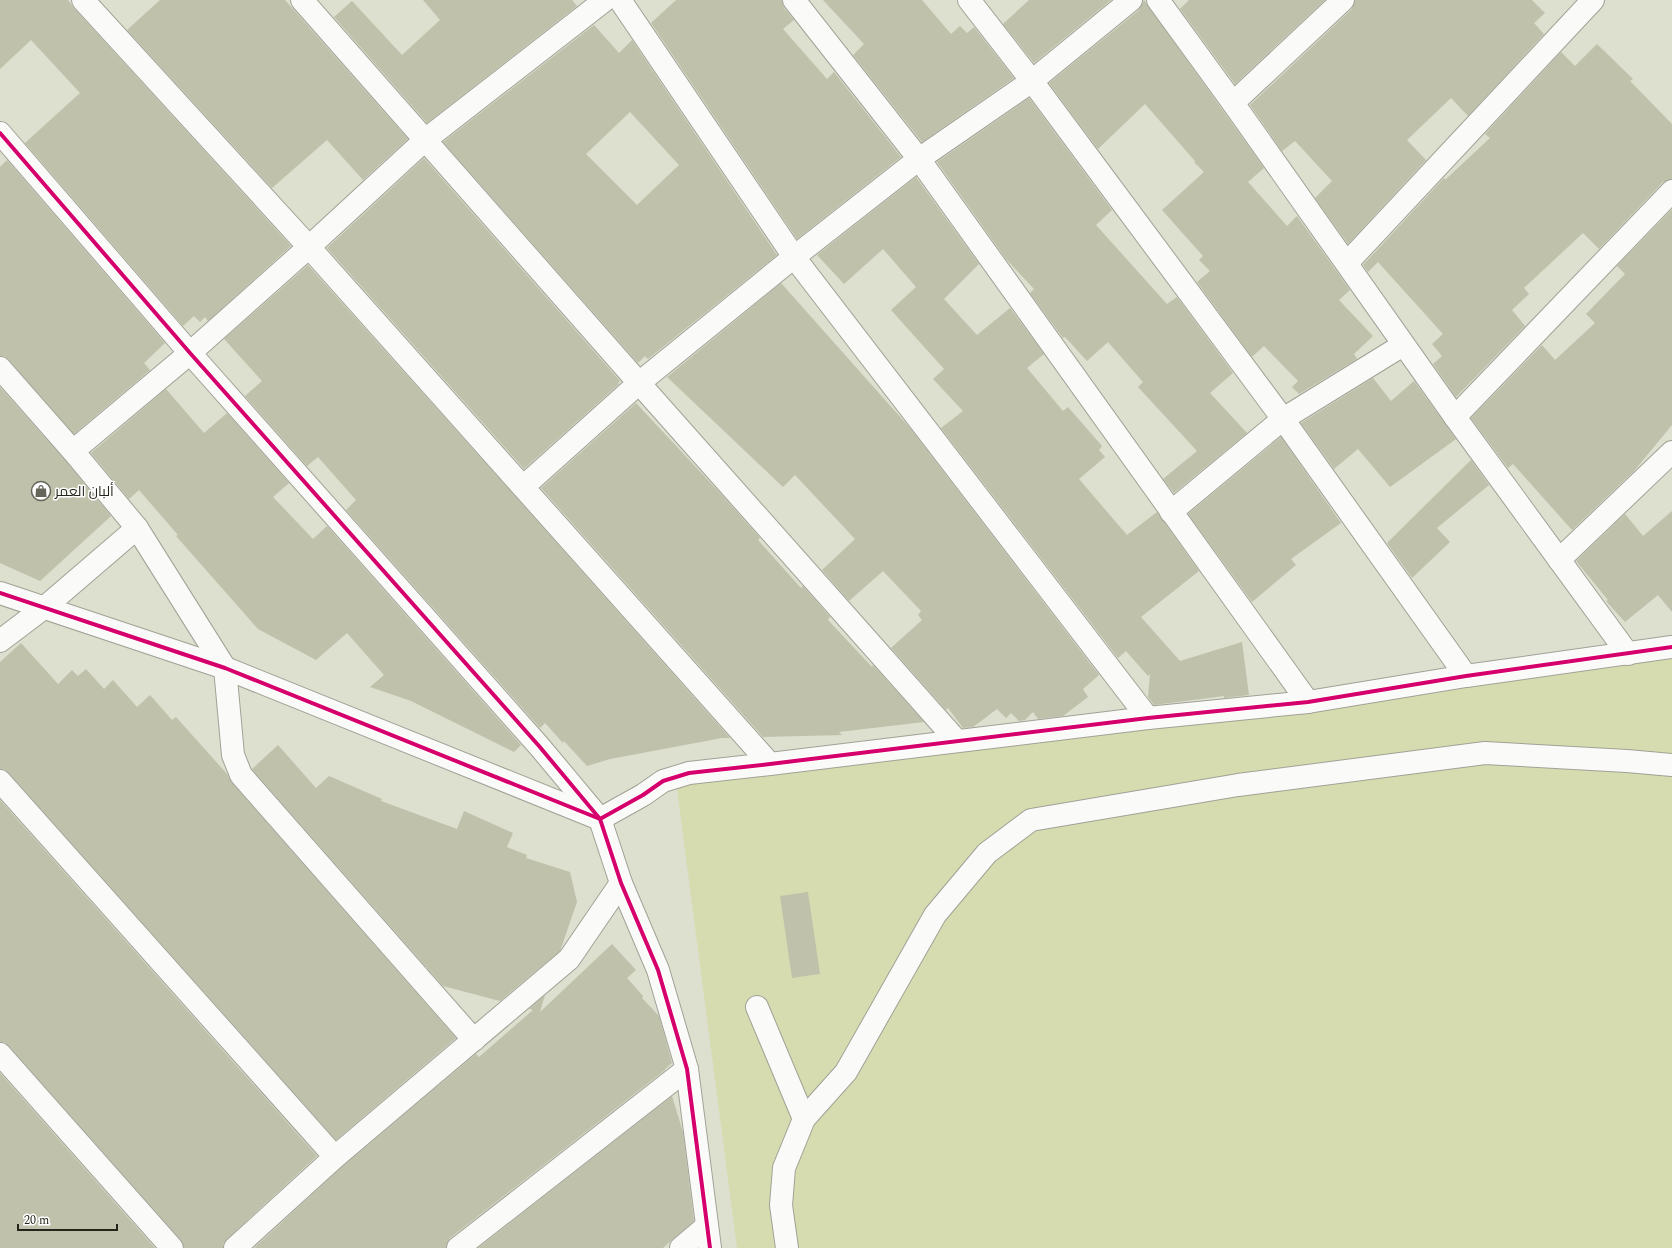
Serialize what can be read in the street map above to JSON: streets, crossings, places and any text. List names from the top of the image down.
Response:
{
  "places": {
    "shop": ["ألبان العمر"]
  },
  "scale_bar": "20 m"
}
